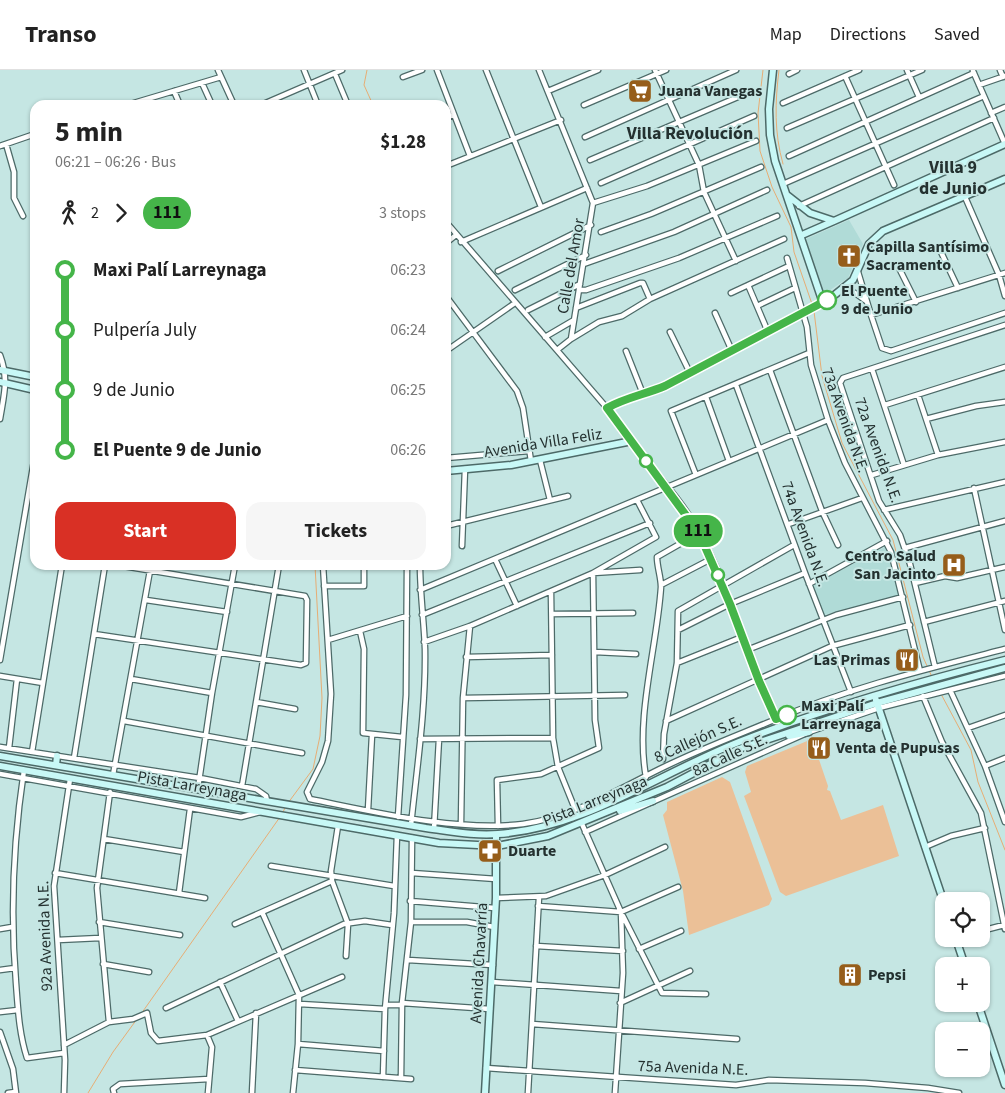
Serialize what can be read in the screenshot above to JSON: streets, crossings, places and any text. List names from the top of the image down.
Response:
{
  "streets": {
    "main road": ["Avenida Villa Feliz", "Pista Larreynaga", "Avenida Chavarría"],
    "street": [
      "Calle del Amor",
      "73a Avenida N.E.",
      "72a Avenida N.E.",
      "74a Avenida N.E.",
      "8 Callejón S.E.",
      "8a Calle S.E.",
      "92a Avenida N.E.",
      "75a Avenida N.E."
    ]
  },
  "crossings": [
    ["73a Avenida N.E.", "8 Callejón S.E."],
    ["72a Avenida N.E.", "8 Callejón S.E."],
    ["74a Avenida N.E.", "8 Callejón S.E."],
    ["8 Callejón S.E.", "Pista Larreynaga"],
    ["8a Calle S.E.", "Pista Larreynaga"],
    ["Pista Larreynaga", "92a Avenida N.E."],
    ["Pista Larreynaga", "Avenida Chavarría"],
    ["Avenida Chavarría", "75a Avenida N.E."]
  ],
  "districts": ["Villa Revolución", "Villa 9 de Junio"],
  "places": {
    "supermarket": ["Juana Vanegas"],
    "church": ["Capilla Santísimo Sacramento"],
    "other": ["El Puente 9 de Junio", "Maxi Palí Larreynaga"],
    "hospital": ["Centro Salud San Jacinto"],
    "restaurant": ["Las Primas", "Venta de Pupusas"],
    "pharmacy": ["Duarte"],
    "building": ["Pepsi"]
  },
  "lines": ["bus line 111"],
  "page": {
    "header": "Transo",
    "nav": ["Map", "Directions", "Saved"],
    "on_map": "111",
    "heading": ["5 min", "06:21 – 06:26 · Bus", "$1.28"],
    "legs": ["2", "111", "3 stops"],
    "list": [
      {
        "name": "Maxi Palí Larreynaga",
        "value": "06:23"
      },
      {
        "name": "Pulpería July",
        "value": "06:24"
      },
      {
        "name": "9 de Junio",
        "value": "06:25"
      },
      {
        "name": "El Puente 9 de Junio",
        "value": "06:26"
      }
    ],
    "buttons": ["Start", "Tickets"],
    "map_buttons": ["+", "−"]
  }
}
